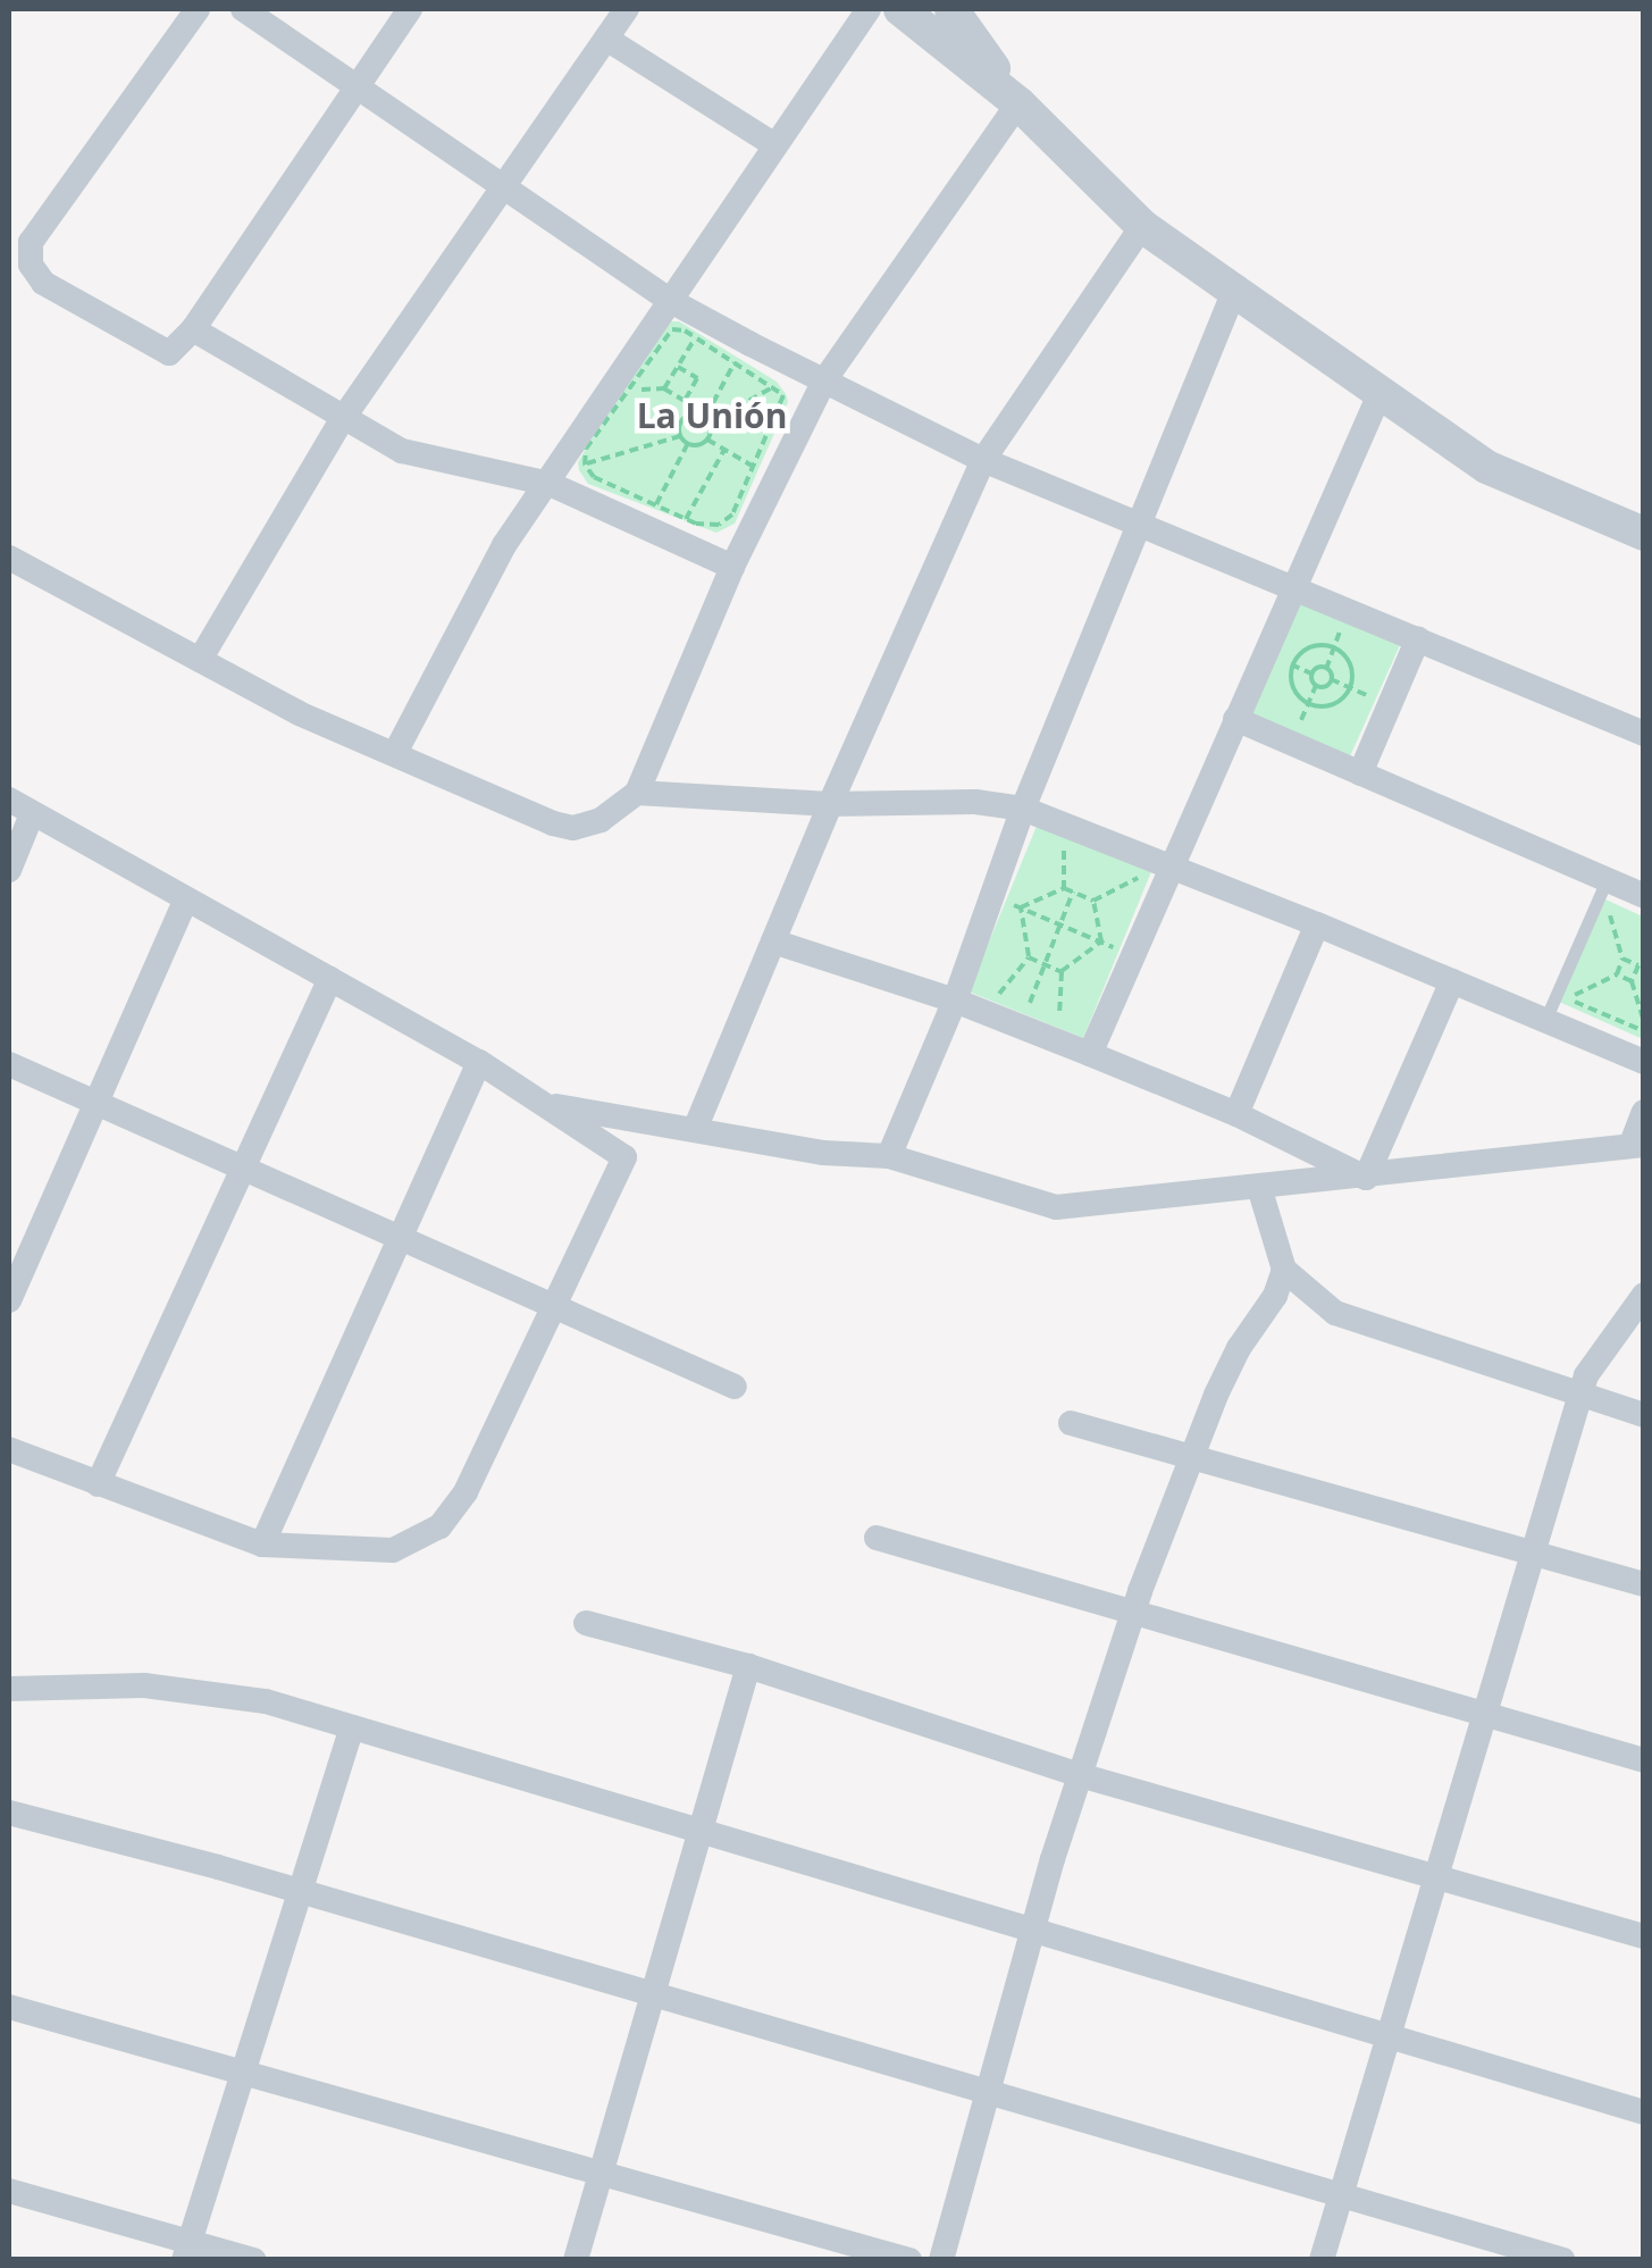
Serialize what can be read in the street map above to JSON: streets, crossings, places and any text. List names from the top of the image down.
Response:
{
  "districts": ["La Unión"]
}
